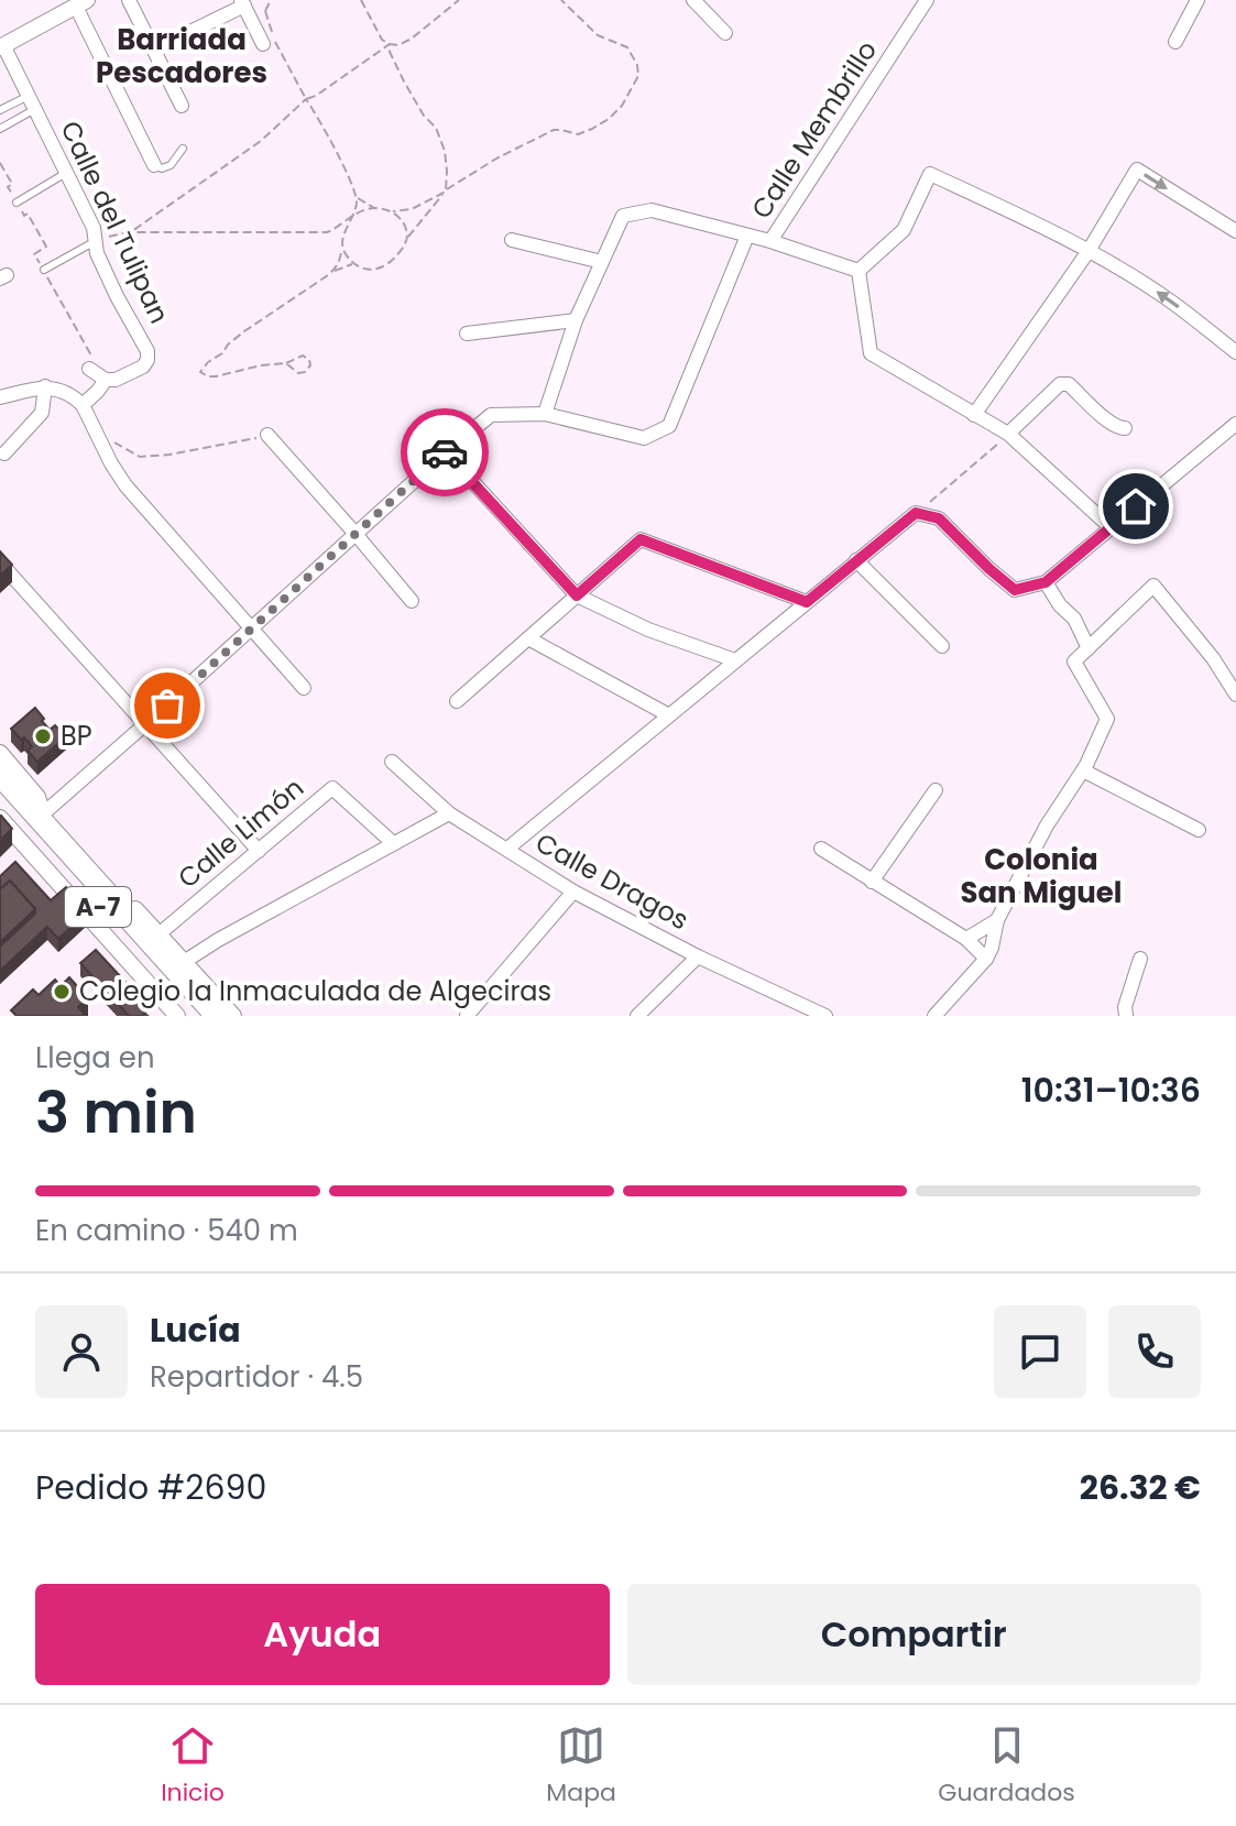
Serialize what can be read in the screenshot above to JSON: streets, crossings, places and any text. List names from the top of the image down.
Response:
{
  "streets": {
    "highway": ["A-7"],
    "street": [
      "Calle Membrillo",
      "Calle del Tulipan",
      "Calle Limón",
      "Calle Dragos"
    ]
  },
  "districts": ["Barriada Pescadores", "Colonia San Miguel"],
  "places": ["BP", "Colegio la Inmaculada de Algeciras"],
  "page": {
    "heading": ["3 min", "Llega en", "10:31–10:36"],
    "panel": [
      "Lucía",
      "Repartidor · 4.5",
      "Pedido #2690",
      "26.32 €"
    ],
    "bar": "En camino · 540 m",
    "buttons": ["Ayuda", "Compartir"],
    "tabs": ["Inicio", "Mapa", "Guardados"]
  }
}
